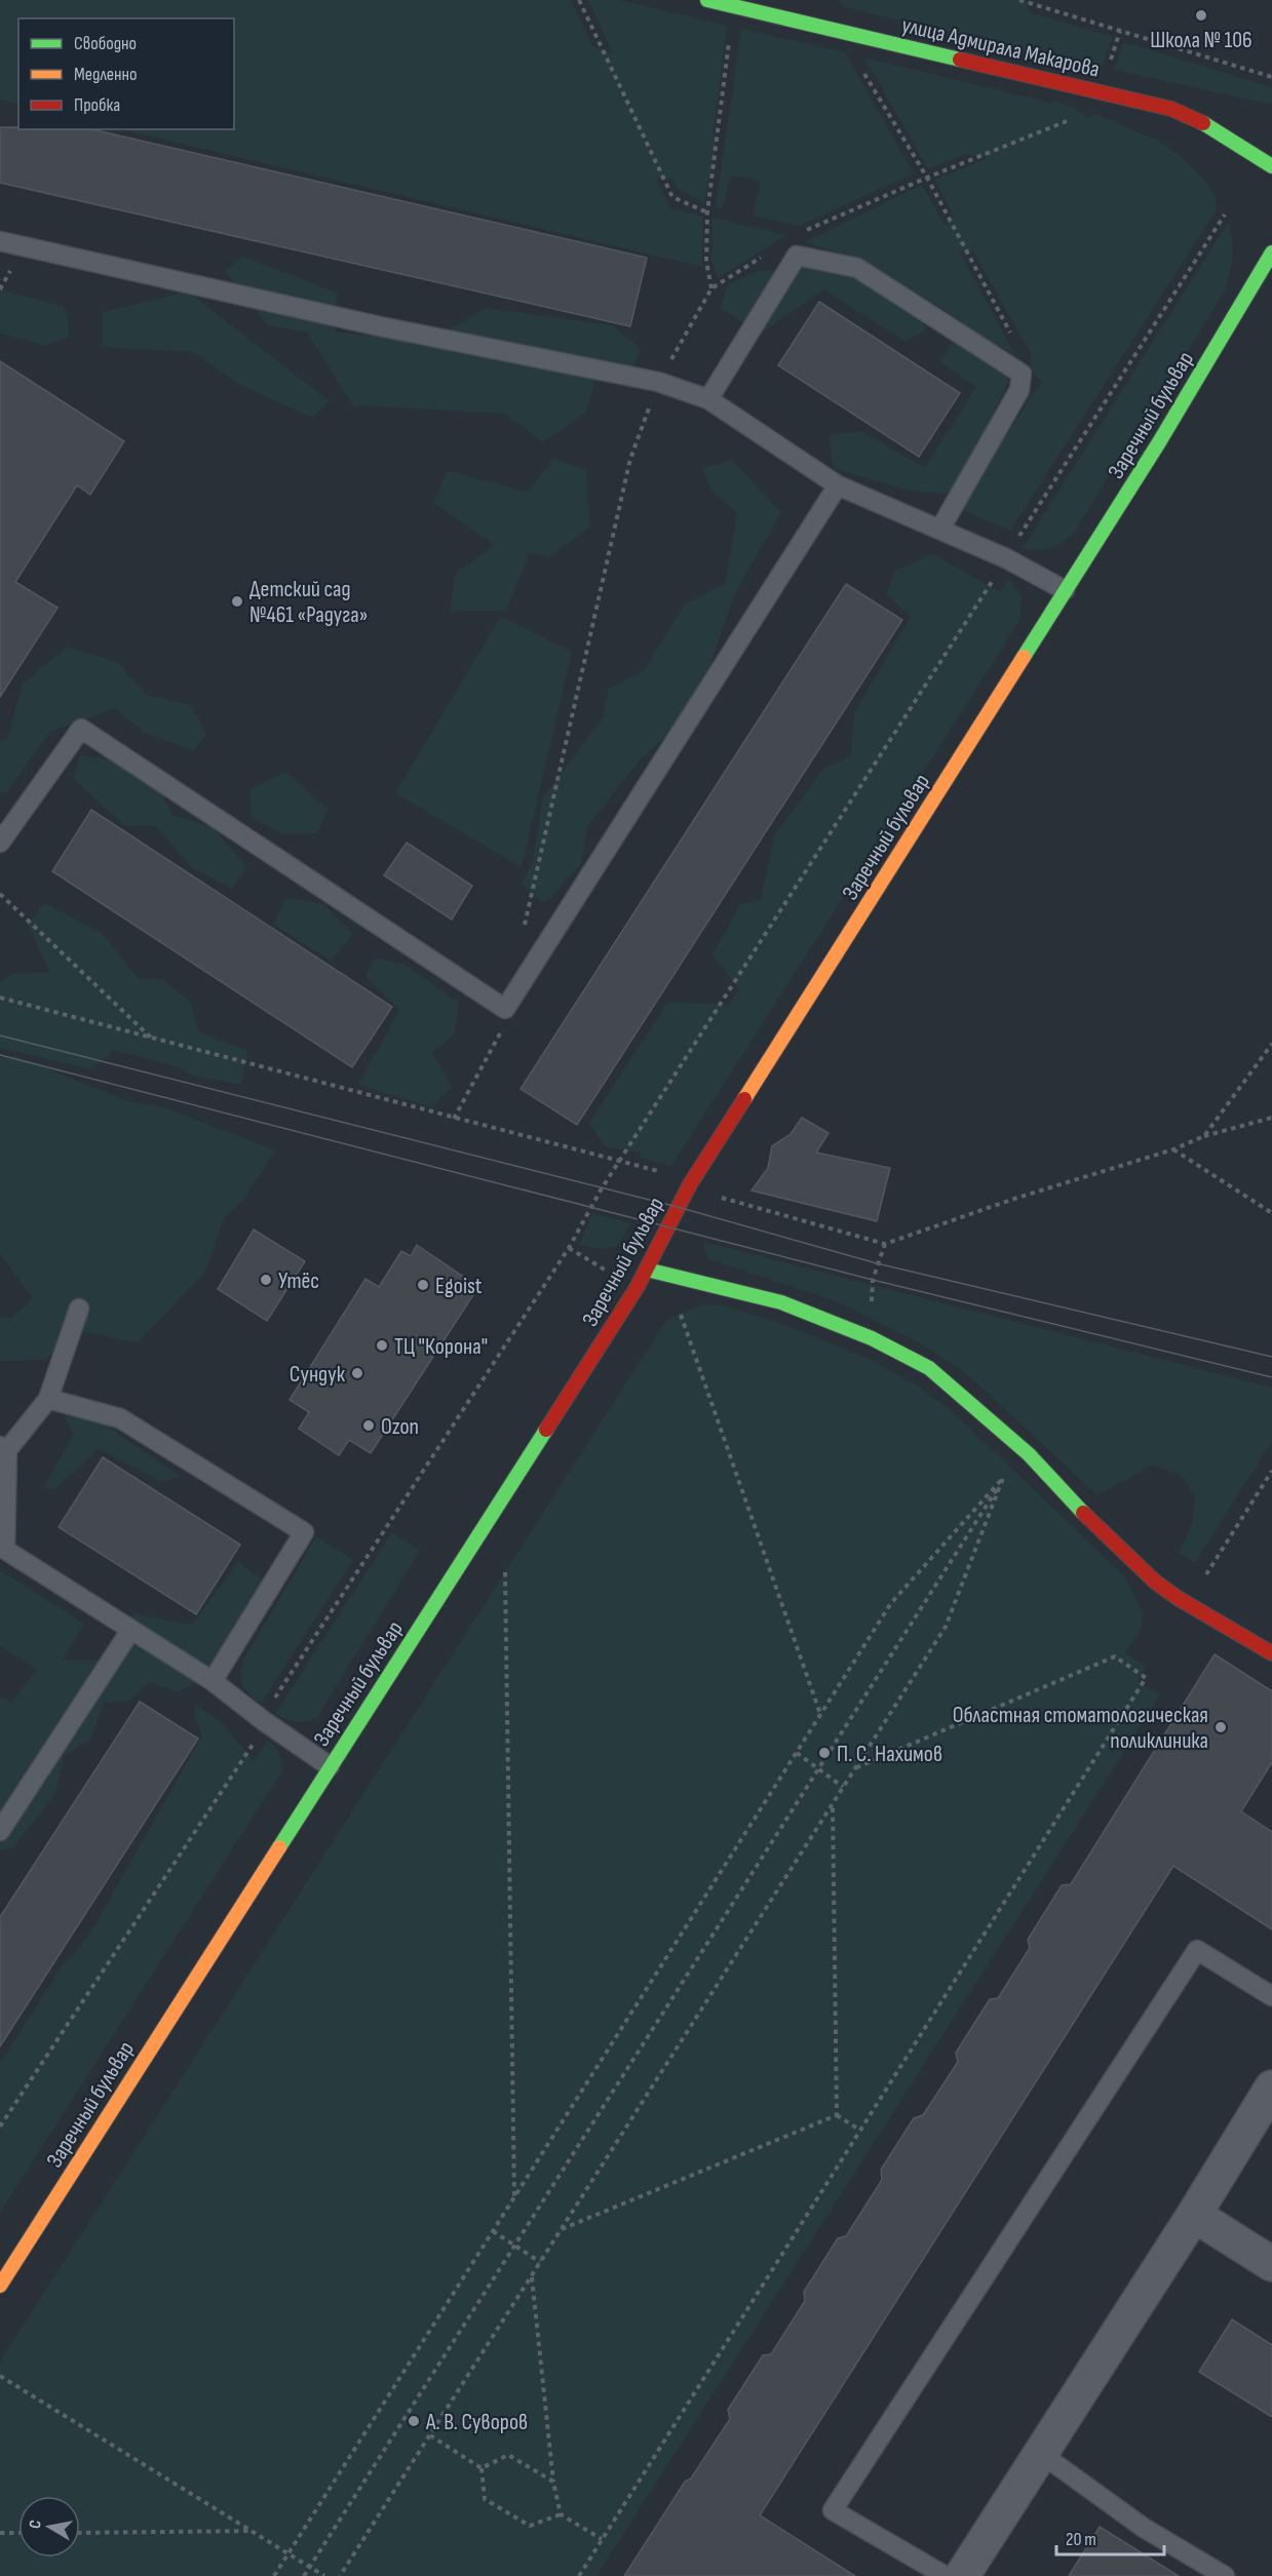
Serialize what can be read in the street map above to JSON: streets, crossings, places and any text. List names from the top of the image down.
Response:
{
  "streets": {
    "street": ["улица Адмирала Макарова", "Заречный бульвар"]
  },
  "places": [
    "Школа № 106",
    "Детский сад №461 «Радуга»",
    "Утёс",
    "Egoist",
    "ТЦ \"Корона\"",
    "Сундук",
    "Ozon",
    "Областная стоматологическая поликлиника",
    "П. С. Нахимов",
    "А. В. Суворов"
  ],
  "legend": ["Свободно", "Медленно", "Пробка"],
  "scale_bar": "20 m",
  "north": "left"
}
